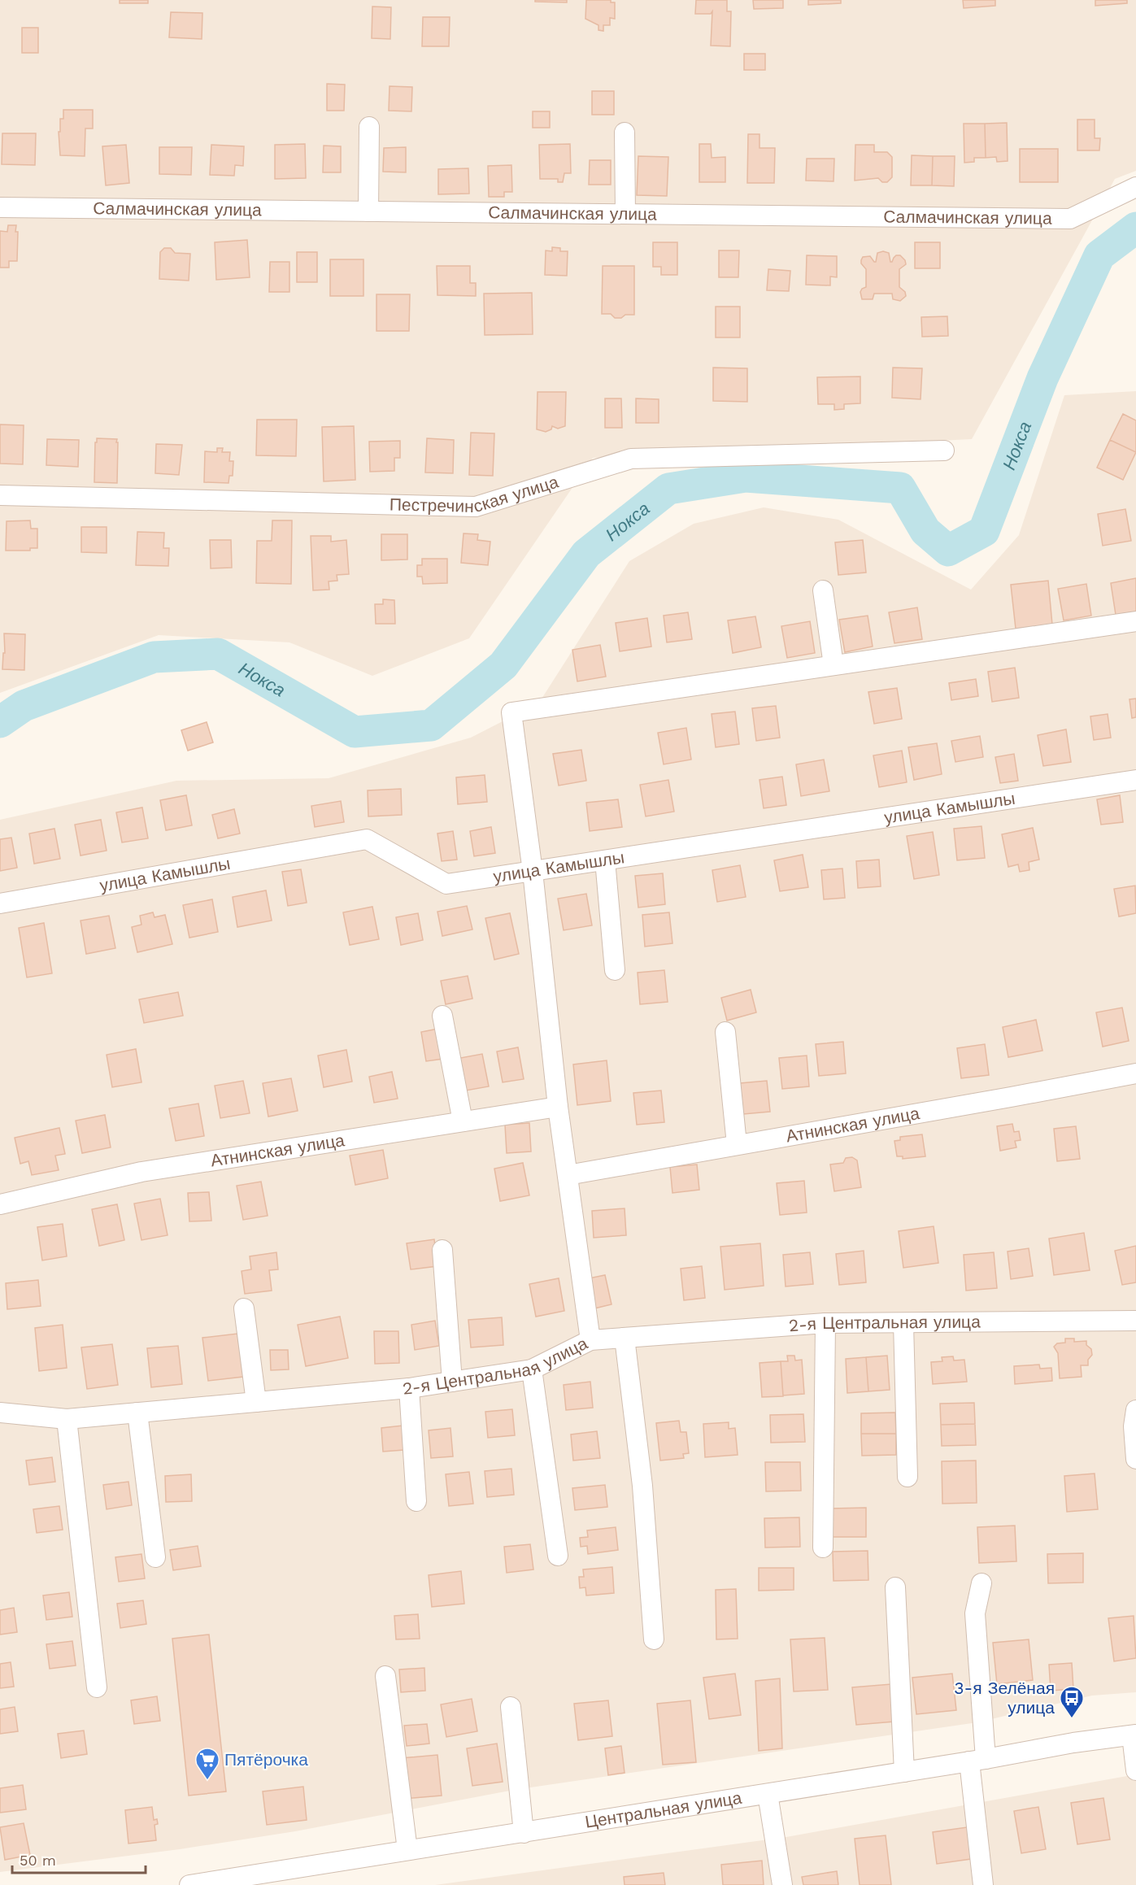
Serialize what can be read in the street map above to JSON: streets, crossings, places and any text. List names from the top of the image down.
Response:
{
  "streets": {
    "street": [
      "Салмачинская улица",
      "Пестречинская улица",
      "улица Камышлы",
      "Атнинская улица",
      "2-я Центральная улица",
      "Центральная улица"
    ]
  },
  "water": ["Нокса"],
  "places": {
    "bus stop": ["3-я Зелёная улица"],
    "supermarket": ["Пятёрочка"]
  },
  "scale_bar": "50 m"
}
